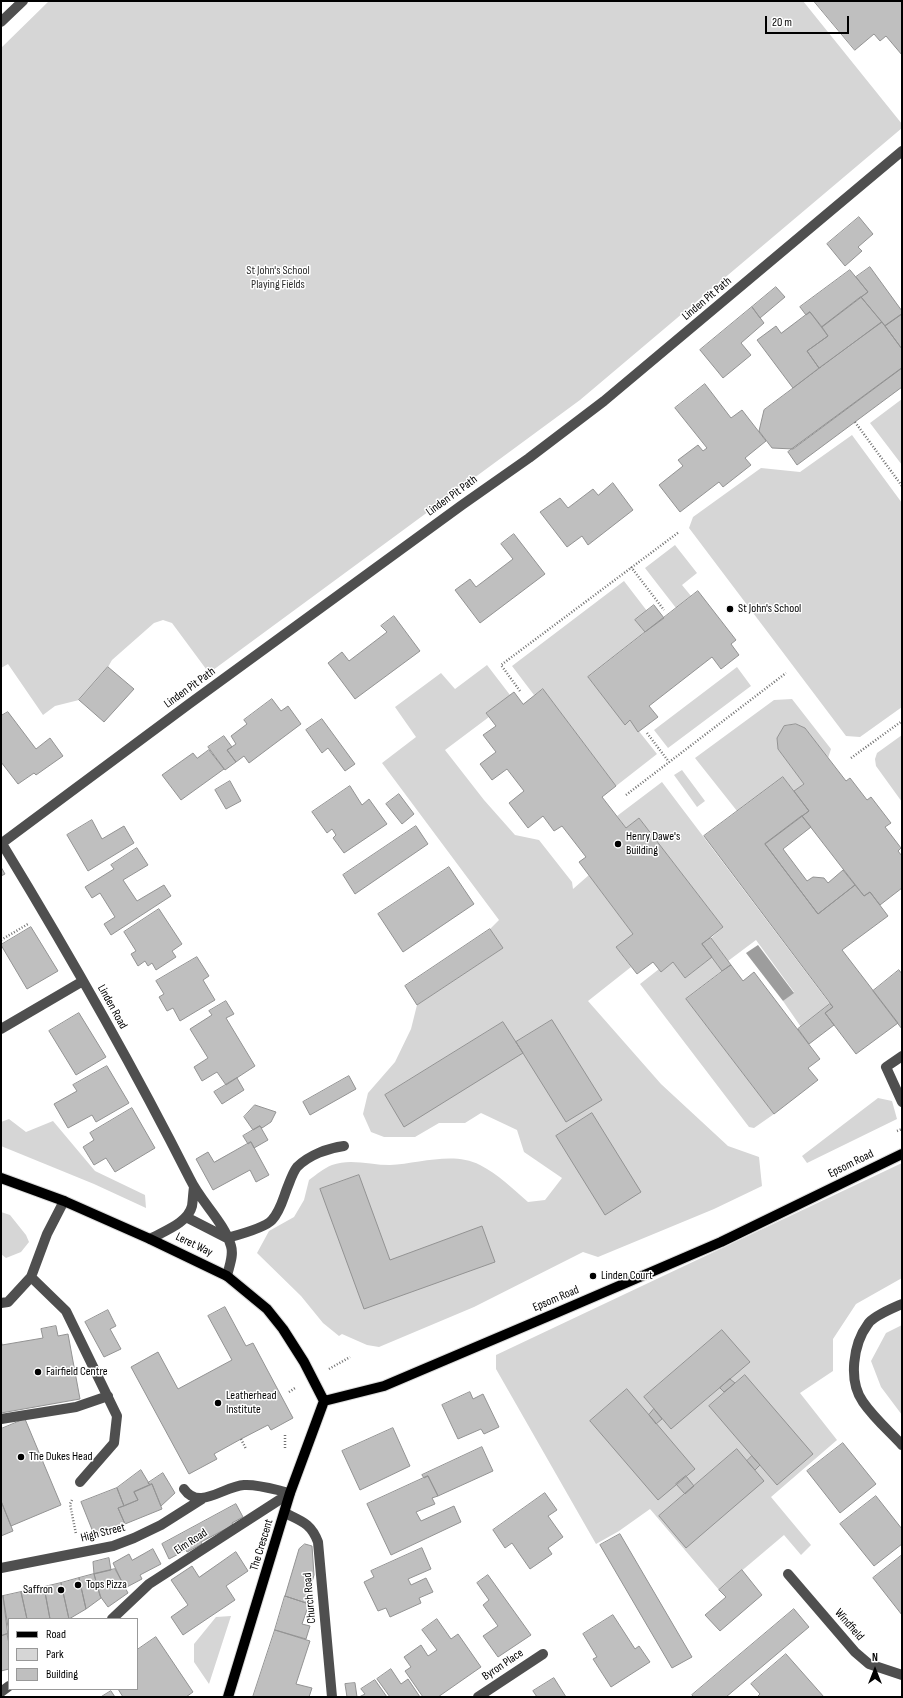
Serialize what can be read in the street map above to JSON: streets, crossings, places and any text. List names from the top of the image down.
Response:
{
  "streets": {
    "main road": ["Epsom Road", "Leret Way", "The Crescent"],
    "street": [
      "Linden Pit Path",
      "Linden Road",
      "High Street",
      "Elm Road",
      "Church Road",
      "Windfield",
      "Byron Place"
    ]
  },
  "crossings": [
    ["Linden Pit Path", "Linden Road"],
    ["Linden Road", "Leret Way"],
    ["Epsom Road", "Leret Way"],
    ["Epsom Road", "The Crescent"],
    ["Leret Way", "The Crescent"],
    ["High Street", "Elm Road"],
    ["High Street", "The Crescent"],
    ["Elm Road", "The Crescent"],
    ["The Crescent", "Church Road"]
  ],
  "parks": ["St John's School Playing Fields"],
  "places": [
    "St John's School",
    "Henry Dawe's Building",
    "Linden Court",
    "Fairfield Centre",
    "Leatherhead Institute",
    "The Dukes Head",
    "Tops Pizza",
    "Saffron"
  ],
  "legend": ["Road", "Park", "Building"],
  "scale_bar": "20 m",
  "north": "top"
}
